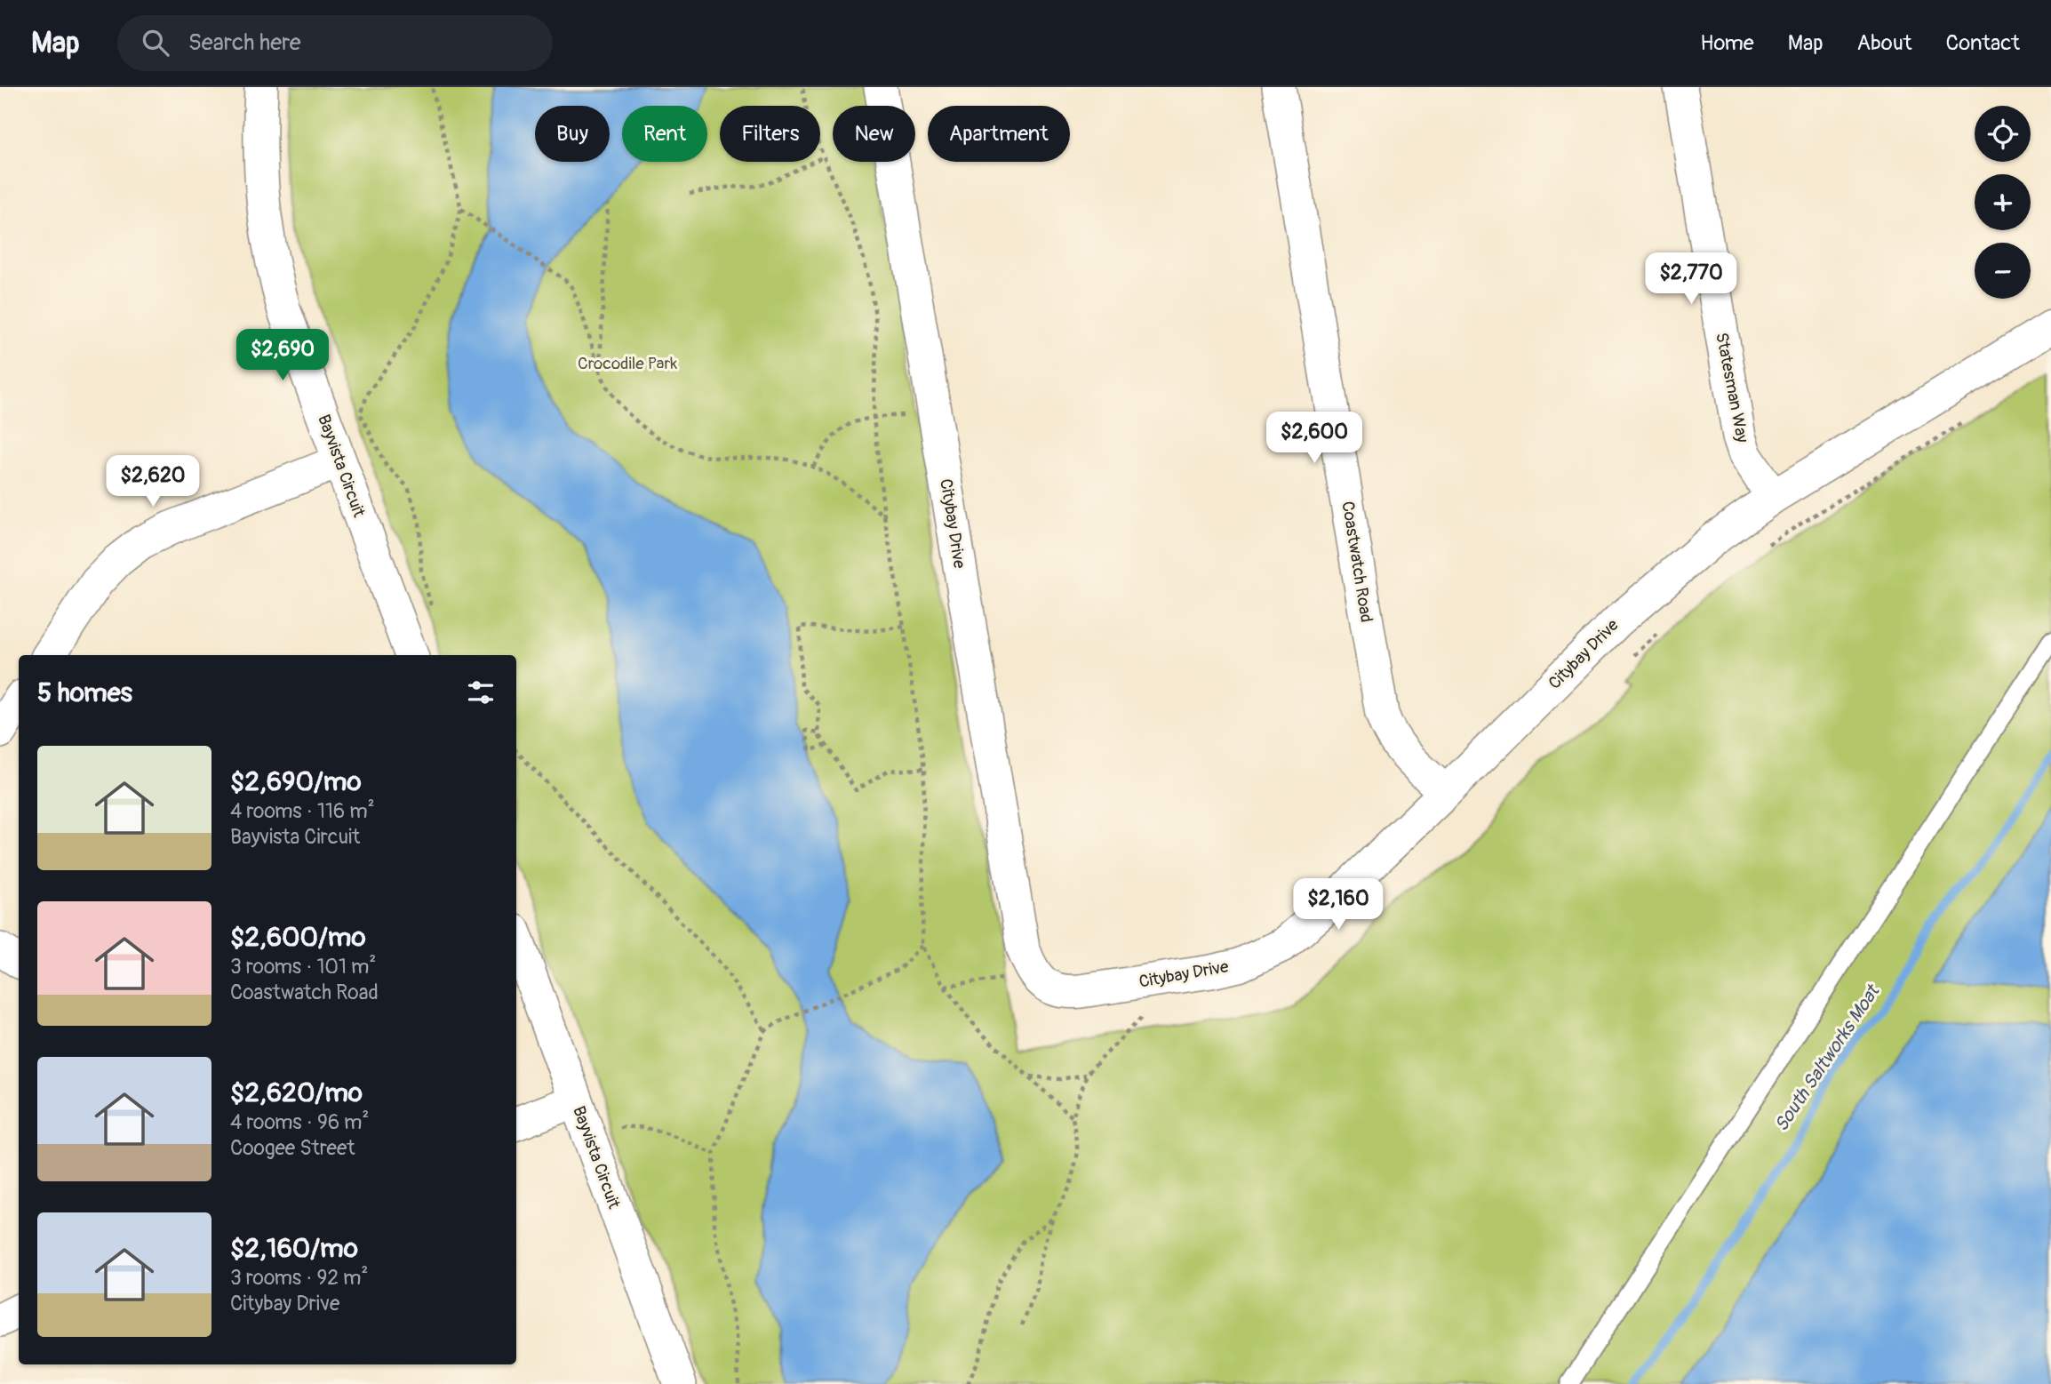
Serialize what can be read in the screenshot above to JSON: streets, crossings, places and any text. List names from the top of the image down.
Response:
{
  "streets": {
    "street": [
      "Statesman Way",
      "Bayvista Circuit",
      "Citybay Drive",
      "Coastwatch Road"
    ]
  },
  "crossings": [
    ["Statesman Way", "Citybay Drive"],
    ["Citybay Drive", "Coastwatch Road"]
  ],
  "water": ["South Saltworks Moat"],
  "parks": ["Crocodile Park"],
  "page": {
    "header": "Map",
    "search": "Search here",
    "nav": [
      "Home",
      "Map",
      "About",
      "Contact"
    ],
    "map_buttons": ["+", "−"],
    "chip": [
      "Buy",
      "Rent",
      "Filters",
      "New",
      "Apartment"
    ],
    "price": [
      "$2,770",
      "$2,690",
      "$2,600",
      "$2,620",
      "$2,160"
    ],
    "heading": "5 homes",
    "list": [
      {
        "name": "$2,690/mo",
        "note": "4 rooms · 116 m² · Bayvista Circuit"
      },
      {
        "name": "$2,600/mo",
        "note": "3 rooms · 101 m² · Coastwatch Road"
      },
      {
        "name": "$2,620/mo",
        "note": "4 rooms · 96 m² · Coogee Street"
      },
      {
        "name": "$2,160/mo",
        "note": "3 rooms · 92 m² · Citybay Drive"
      }
    ]
  }
}
